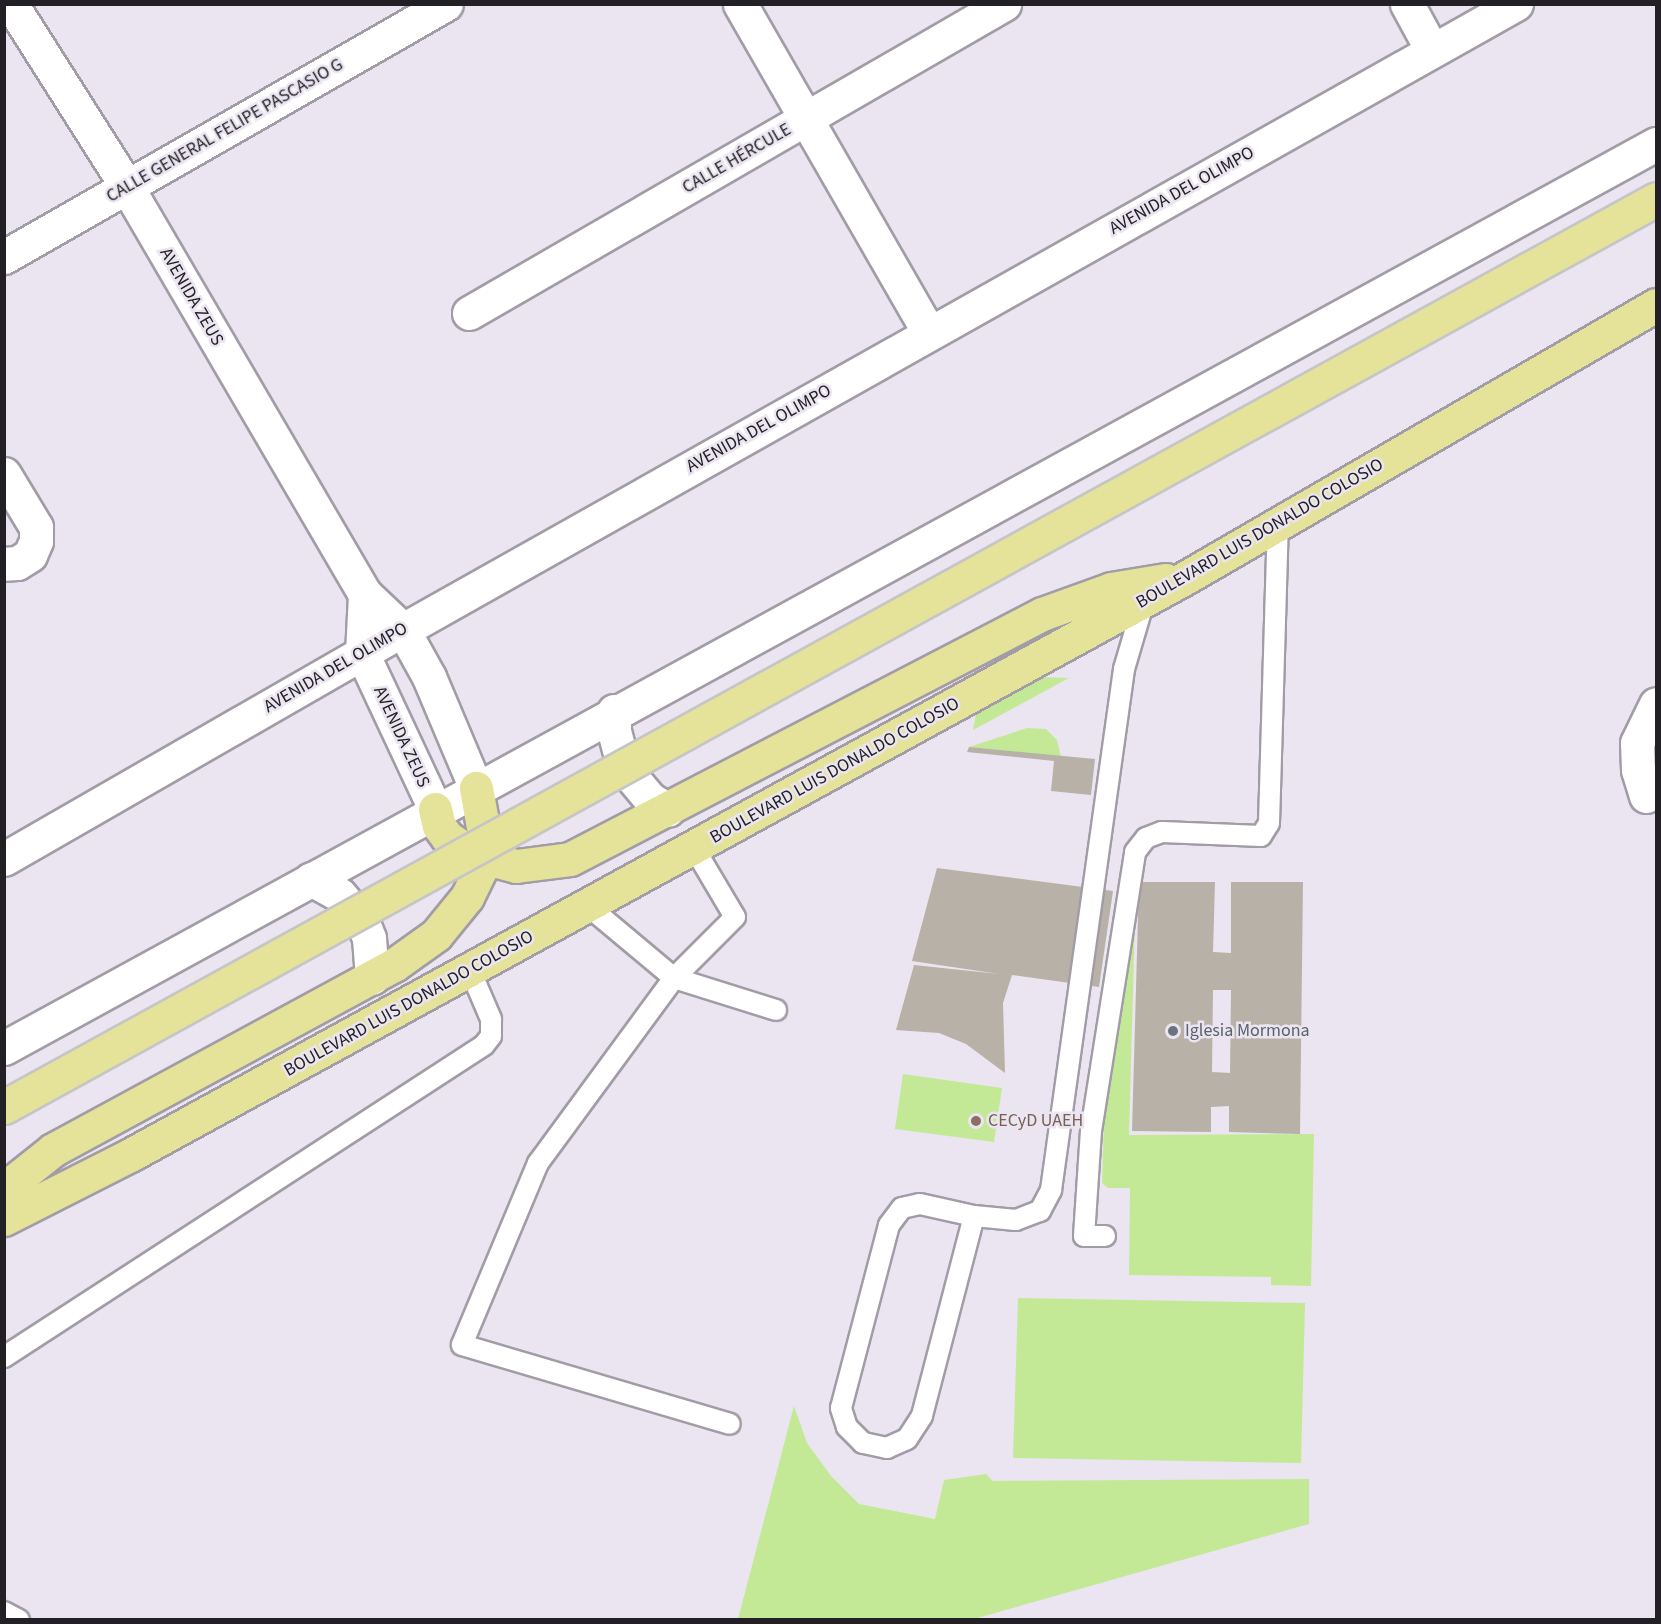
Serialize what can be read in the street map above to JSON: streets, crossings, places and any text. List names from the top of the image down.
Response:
{
  "streets": {
    "main road": ["BOULEVARD LUIS DONALDO COLOSIO"],
    "street": [
      "CALLE GENERAL FELIPE PASCASIO G",
      "CALLE HÉRCULE",
      "AVENIDA DEL OLIMPO",
      "AVENIDA ZEUS"
    ]
  },
  "crossings": [
    ["CALLE GENERAL FELIPE PASCASIO G", "AVENIDA ZEUS"],
    ["AVENIDA DEL OLIMPO", "AVENIDA ZEUS"]
  ],
  "places": ["Iglesia Mormona", "CECyD UAEH"]
}
